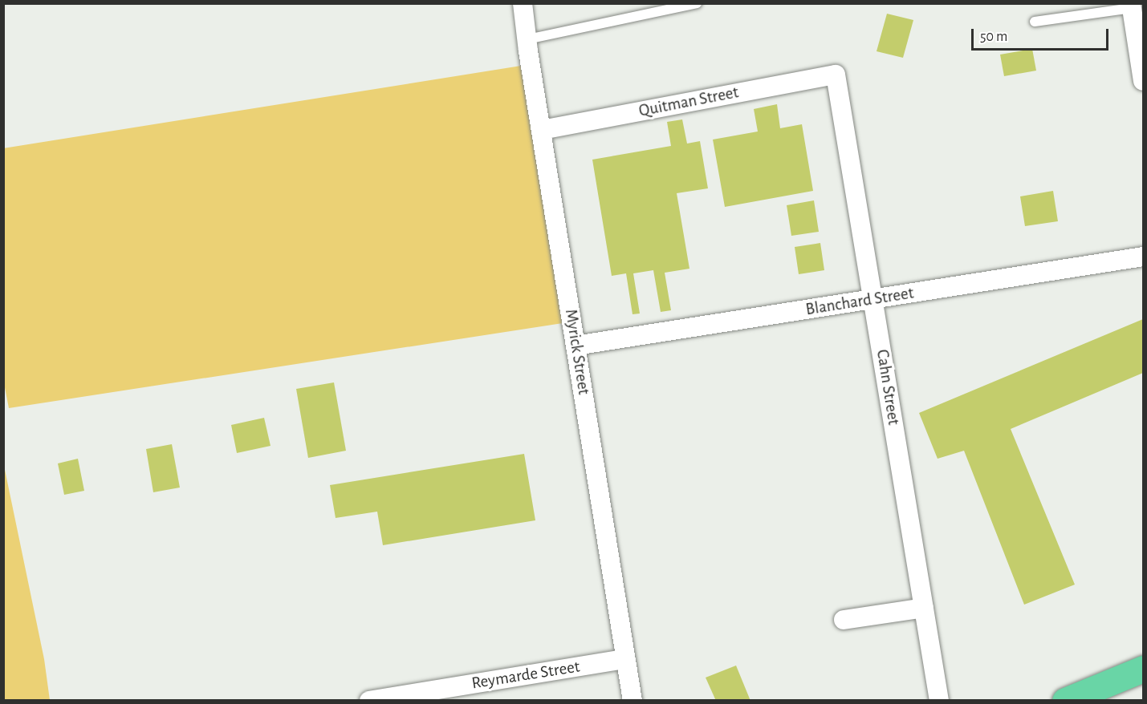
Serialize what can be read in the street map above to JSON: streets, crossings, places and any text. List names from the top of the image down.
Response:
{
  "streets": {
    "street": [
      "Quitman Street",
      "Blanchard Street",
      "Myrick Street",
      "Cahn Street",
      "Reymarde Street"
    ]
  },
  "crossings": [
    ["Quitman Street", "Myrick Street"],
    ["Quitman Street", "Cahn Street"],
    ["Blanchard Street", "Myrick Street"],
    ["Blanchard Street", "Cahn Street"],
    ["Myrick Street", "Reymarde Street"]
  ],
  "scale_bar": "50 m"
}
